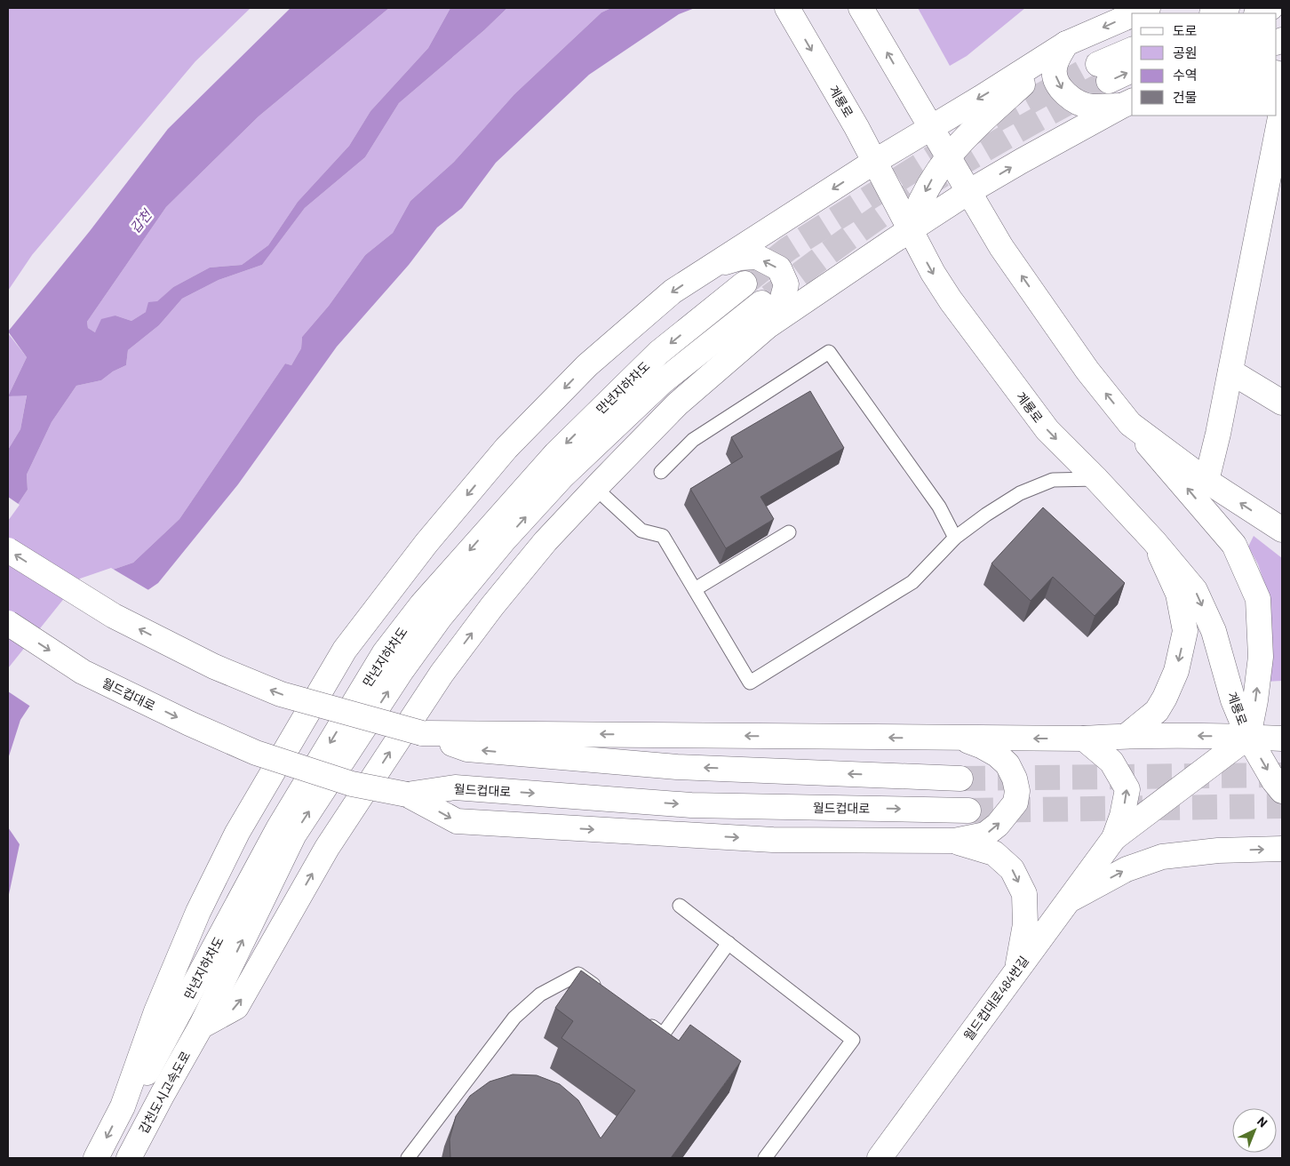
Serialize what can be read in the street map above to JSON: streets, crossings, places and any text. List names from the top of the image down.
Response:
{
  "streets": {
    "main road": [
      "계룡로",
      "만년지하차도",
      "월드컵대로",
      "월드컵대로484번길",
      "갑천도시고속도로"
    ]
  },
  "crossings": [
    ["만년지하차도", "갑천도시고속도로"]
  ],
  "water": ["갑천"],
  "legend": [
    "도로",
    "공원",
    "수역",
    "건물"
  ],
  "north": "top right"
}
